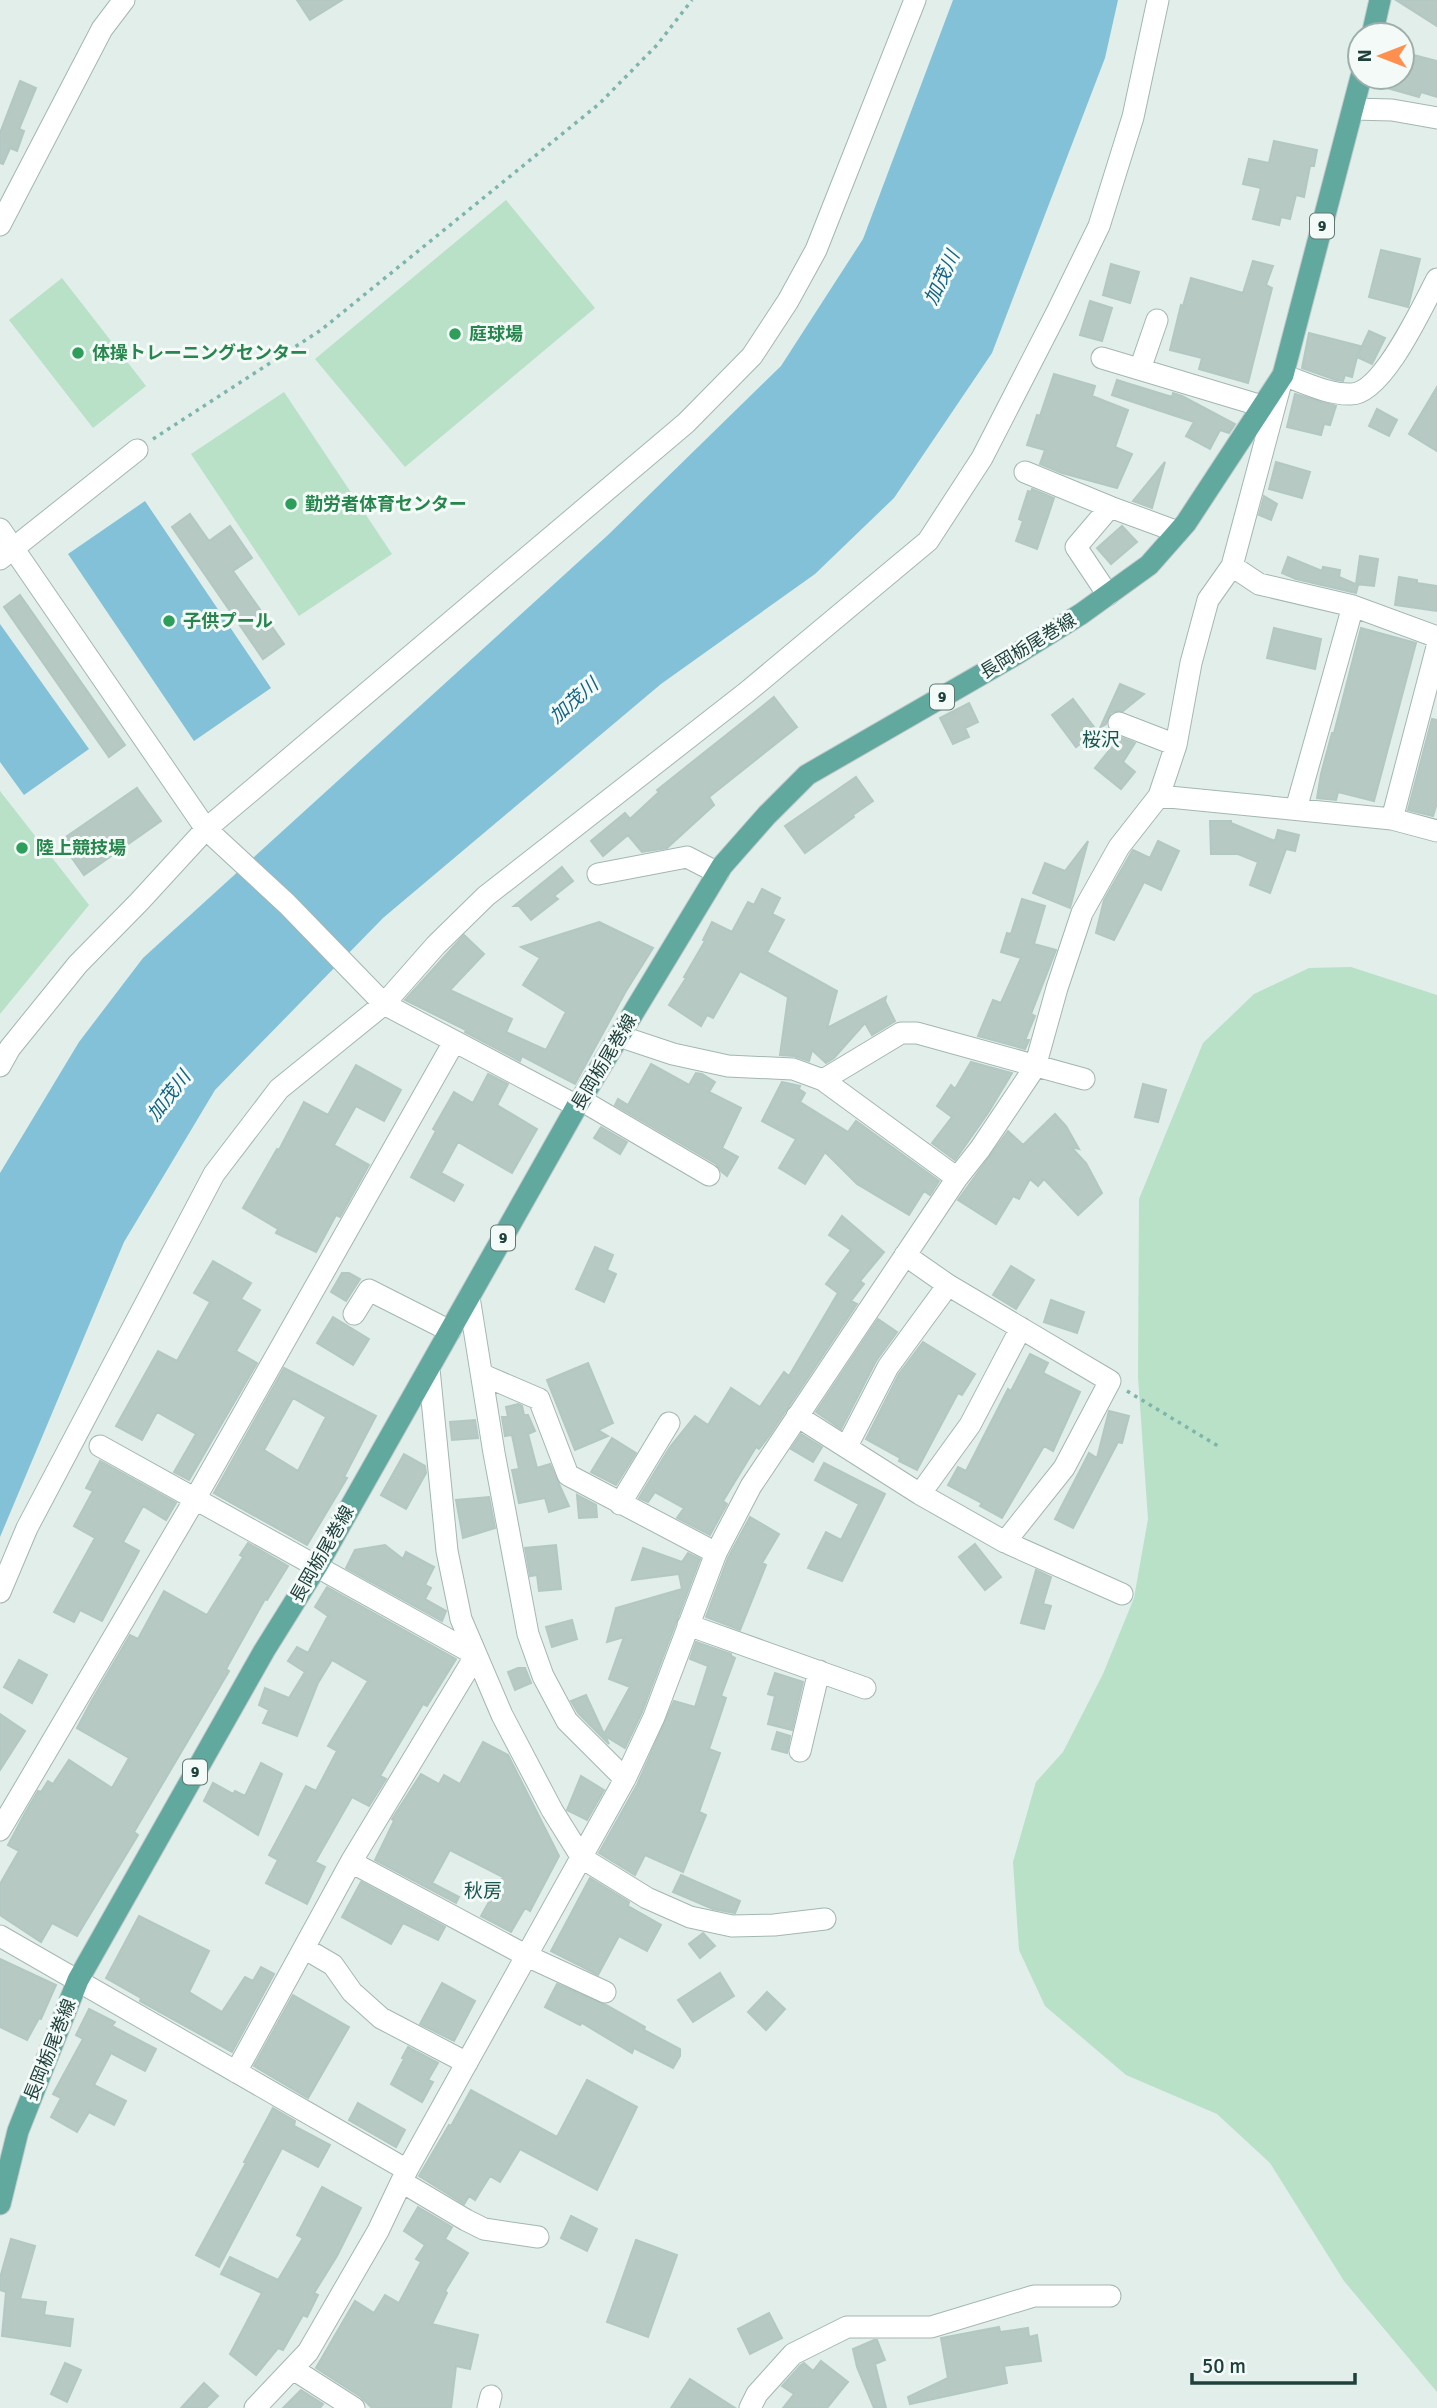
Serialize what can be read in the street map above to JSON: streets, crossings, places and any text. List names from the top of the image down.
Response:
{
  "streets": {
    "main road": ["9", "長岡栃尾巻線"]
  },
  "districts": ["桜沢", "秋房"],
  "water": ["加茂川"],
  "places": [
    "庭球場",
    "体操トレーニングセンター",
    "勤労者体育センター",
    "子供プール",
    "陸上競技場"
  ],
  "scale_bar": "50 m",
  "north": "left"
}
